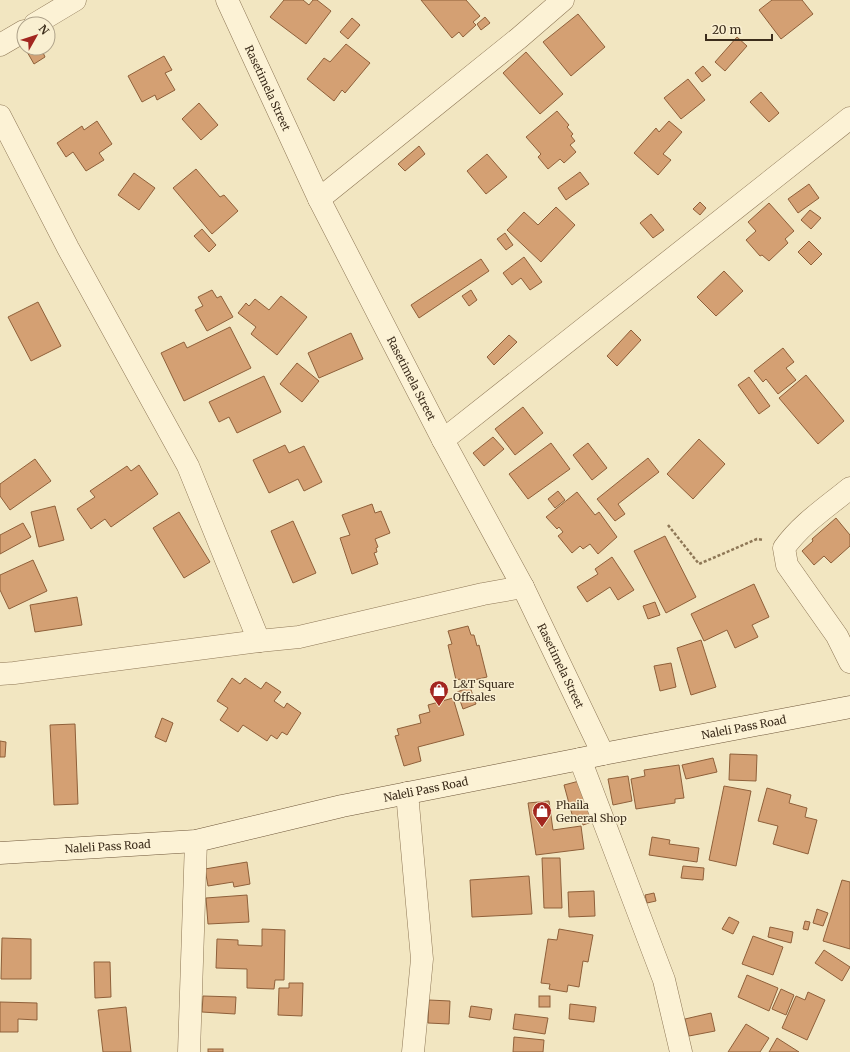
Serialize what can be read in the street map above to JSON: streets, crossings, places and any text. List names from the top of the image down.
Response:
{
  "streets": {
    "street": ["Rasetimela Street", "Naleli Pass Road"]
  },
  "crossings": [
    ["Rasetimela Street", "Naleli Pass Road"]
  ],
  "places": {
    "shop": ["L&T Square Offsales", "Phaila General Shop"]
  },
  "scale_bar": "20 m",
  "north": "top right"
}
